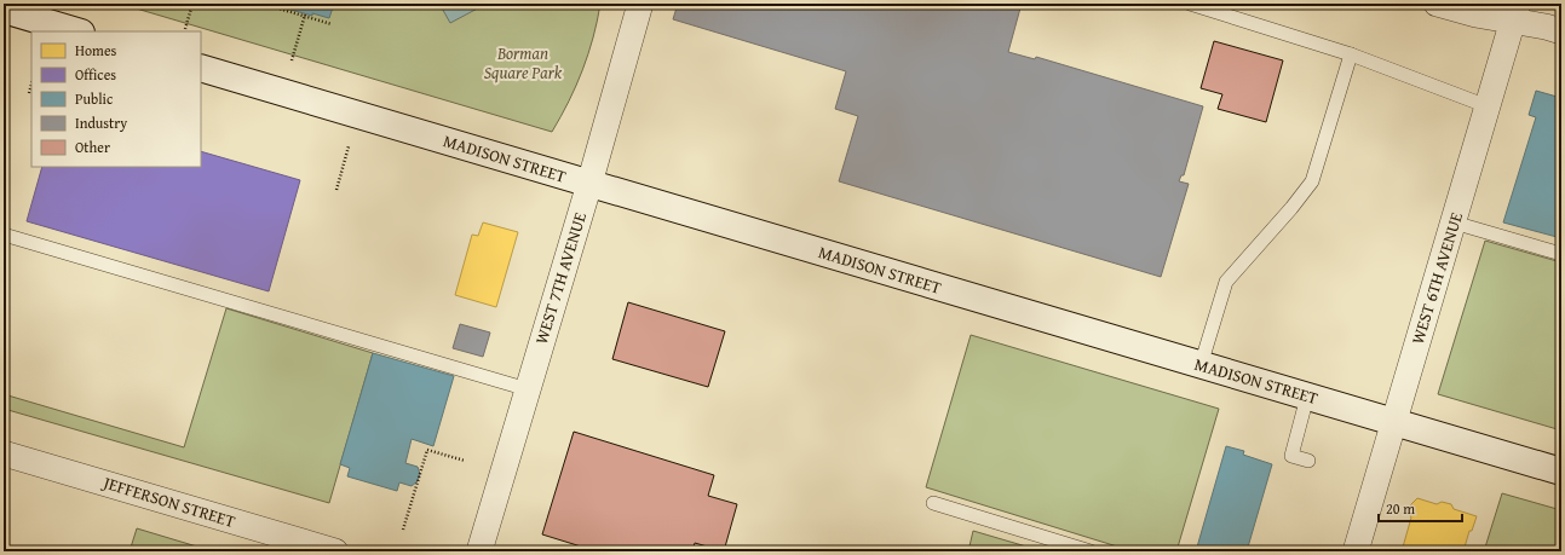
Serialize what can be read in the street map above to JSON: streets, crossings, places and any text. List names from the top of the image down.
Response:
{
  "streets": {
    "street": [
      "MADISON STREET",
      "WEST 7TH AVENUE",
      "WEST 6TH AVENUE",
      "JEFFERSON STREET"
    ]
  },
  "crossings": [
    ["MADISON STREET", "WEST 7TH AVENUE"],
    ["MADISON STREET", "WEST 6TH AVENUE"]
  ],
  "parks": ["Borman Square Park"],
  "legend": [
    "Homes",
    "Offices",
    "Public",
    "Industry",
    "Other"
  ],
  "scale_bar": "20 m"
}
